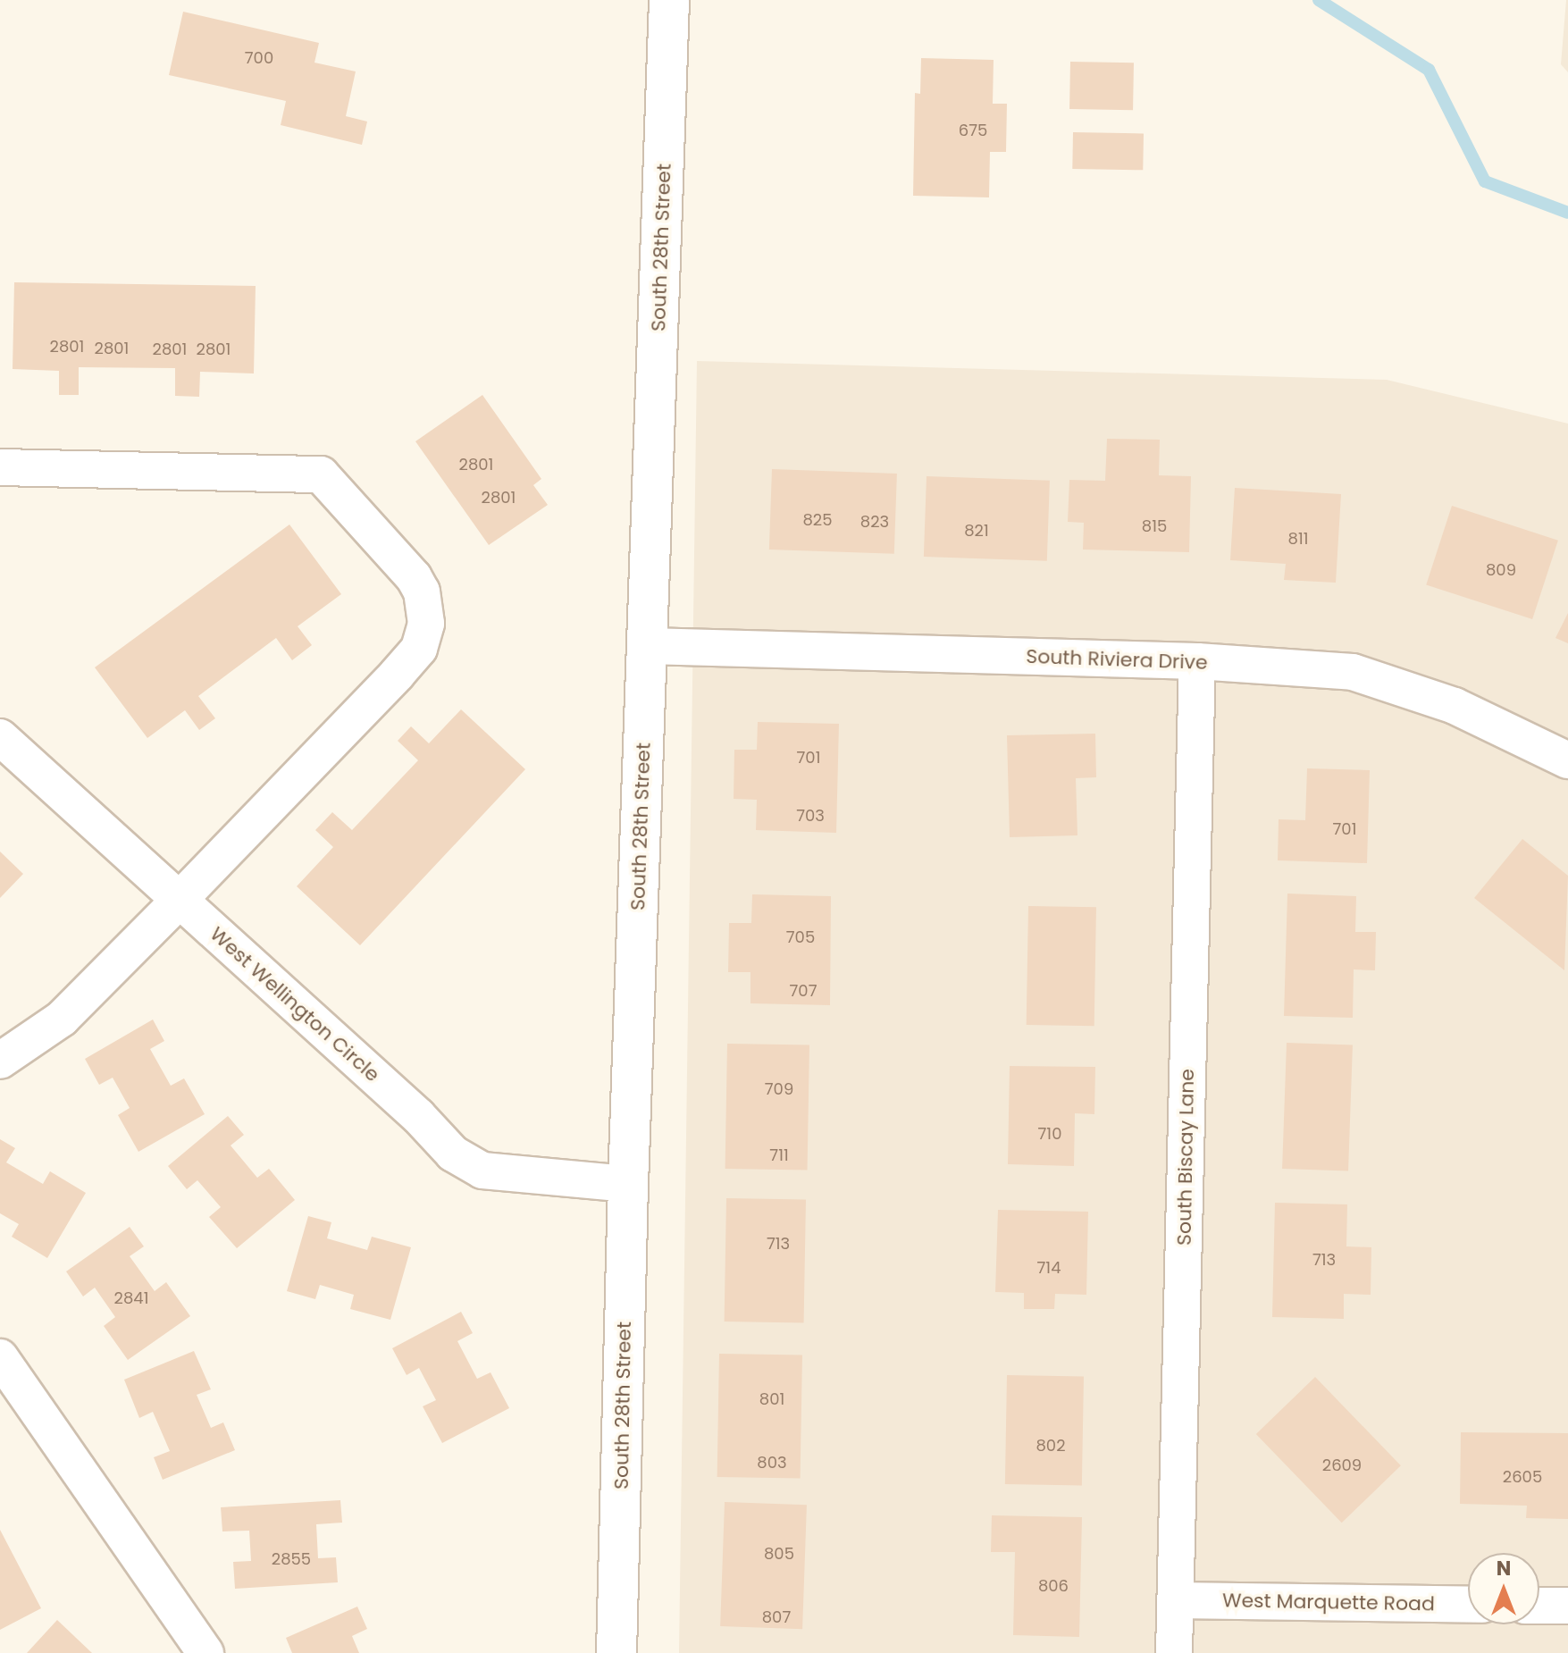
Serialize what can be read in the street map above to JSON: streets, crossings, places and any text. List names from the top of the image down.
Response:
{
  "streets": {
    "street": [
      "South 28th Street",
      "South Riviera Drive",
      "West Wellington Circle",
      "South Biscay Lane",
      "West Marquette Road"
    ]
  },
  "crossings": [
    ["South 28th Street", "South Riviera Drive"],
    ["South 28th Street", "West Wellington Circle"],
    ["South Riviera Drive", "South Biscay Lane"],
    ["South Biscay Lane", "West Marquette Road"]
  ],
  "house_numbers": [
    "700",
    "675",
    "2801",
    "2801",
    "2801",
    "2801",
    "2801",
    "2801",
    "825",
    "823",
    "815",
    "821",
    "811",
    "809",
    "701",
    "703",
    "701",
    "705",
    "707",
    "709",
    "710",
    "711",
    "713",
    "713",
    "714",
    "2841",
    "801",
    "802",
    "803",
    "2609",
    "2605",
    "805",
    "2855",
    "806",
    "807"
  ],
  "north": "top"
}
